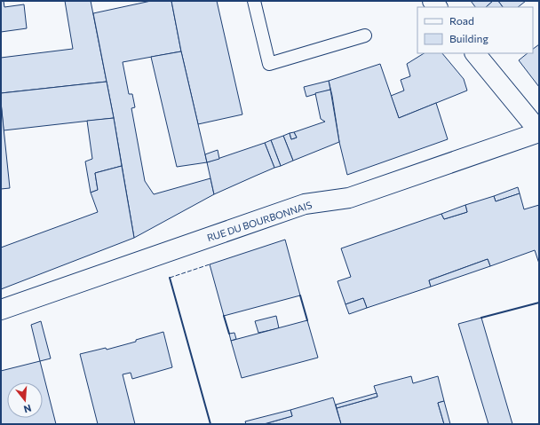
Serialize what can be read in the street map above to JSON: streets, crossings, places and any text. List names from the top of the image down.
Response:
{
  "streets": {
    "street": ["RUE DU BOURBONNAIS"]
  },
  "legend": ["Road", "Building"],
  "north": "bottom"
}
